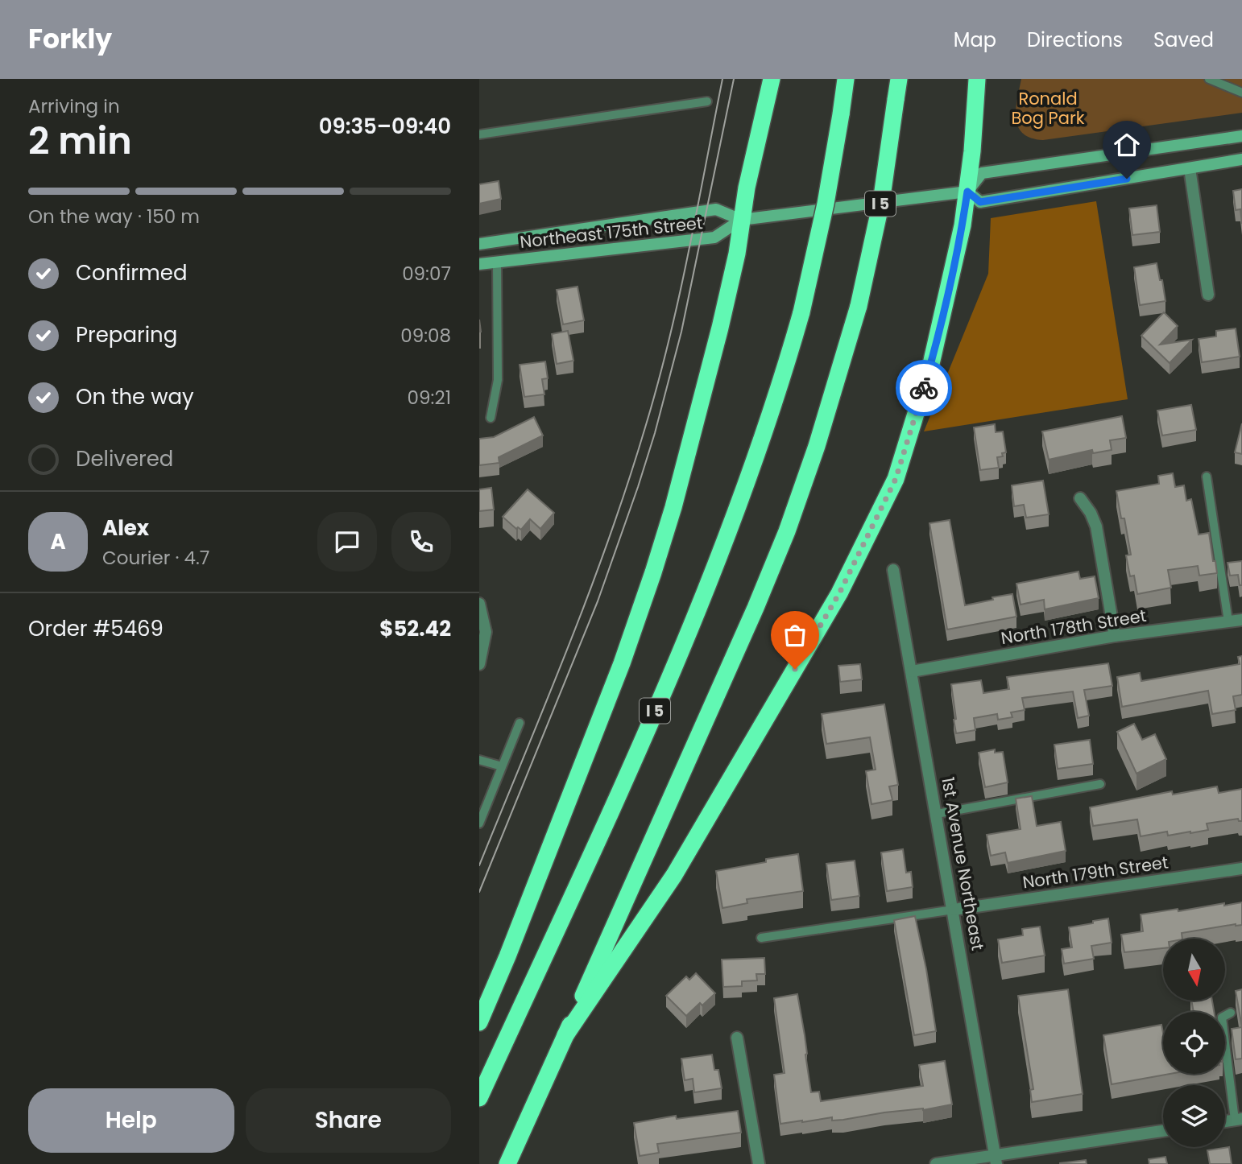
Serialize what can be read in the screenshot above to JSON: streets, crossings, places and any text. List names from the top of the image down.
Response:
{
  "streets": {
    "highway": ["I 5"],
    "main road": ["Northeast 175th Street"],
    "street": ["North 178th Street", "1st Avenue Northeast", "North 179th Street"]
  },
  "crossings": [
    ["North 178th Street", "1st Avenue Northeast"],
    ["1st Avenue Northeast", "North 179th Street"]
  ],
  "parks": ["Ronald Bog Park"],
  "north": "bottom",
  "page": {
    "header": "Forkly",
    "nav": ["Map", "Directions", "Saved"],
    "heading": ["2 min", "Arriving in", "09:35–09:40"],
    "panel": [
      "Alex",
      "Courier · 4.7",
      "Order #5469",
      "$52.42"
    ],
    "bar": "On the way · 150 m",
    "list": [
      ["Confirmed", "09:07"],
      ["Preparing", "09:08"],
      ["On the way", "09:21"],
      "Delivered"
    ],
    "round": "A",
    "buttons": ["Help", "Share"]
  }
}
